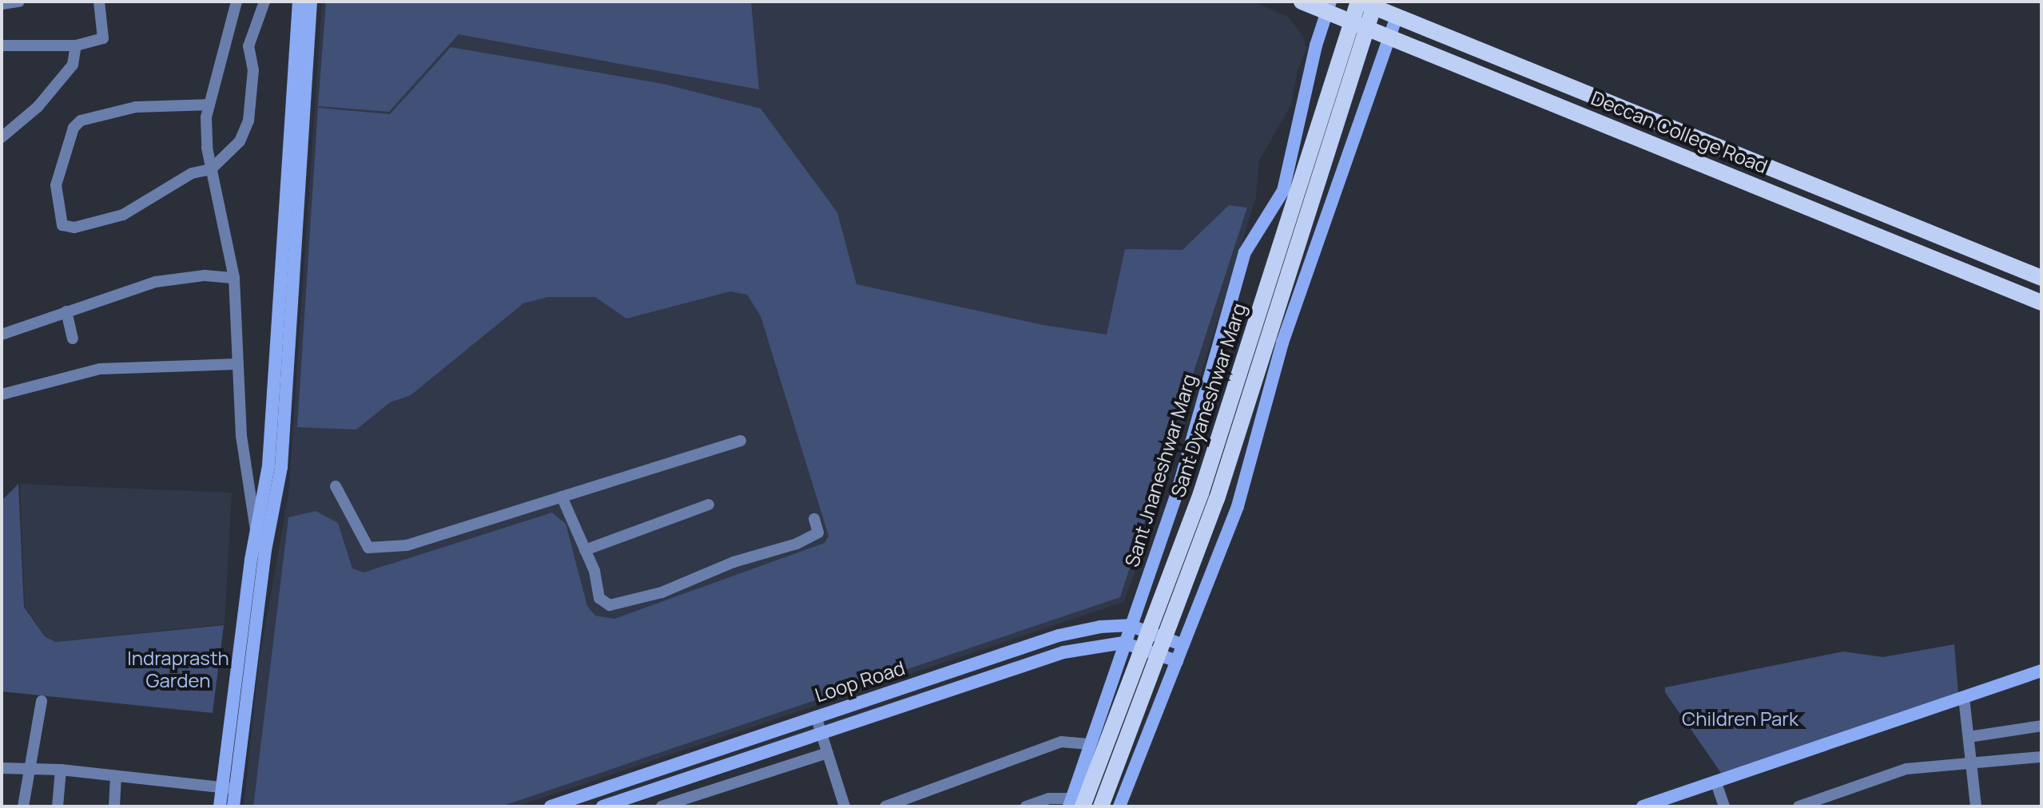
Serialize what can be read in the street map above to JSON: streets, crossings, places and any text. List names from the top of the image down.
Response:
{
  "streets": {
    "main road": ["Deccan College Road", "Sant Dyaneshwar Marg"],
    "street": ["Sant Jnaneshwar Marg", "Loop Road"]
  },
  "crossings": [
    ["Deccan College Road", "Sant Dyaneshwar Marg"],
    ["Deccan College Road", "Sant Jnaneshwar Marg"],
    ["Sant Dyaneshwar Marg", "Sant Jnaneshwar Marg"],
    ["Sant Dyaneshwar Marg", "Loop Road"],
    ["Sant Jnaneshwar Marg", "Loop Road"]
  ],
  "parks": ["Indraprasth Garden", "Children Park"]
}
